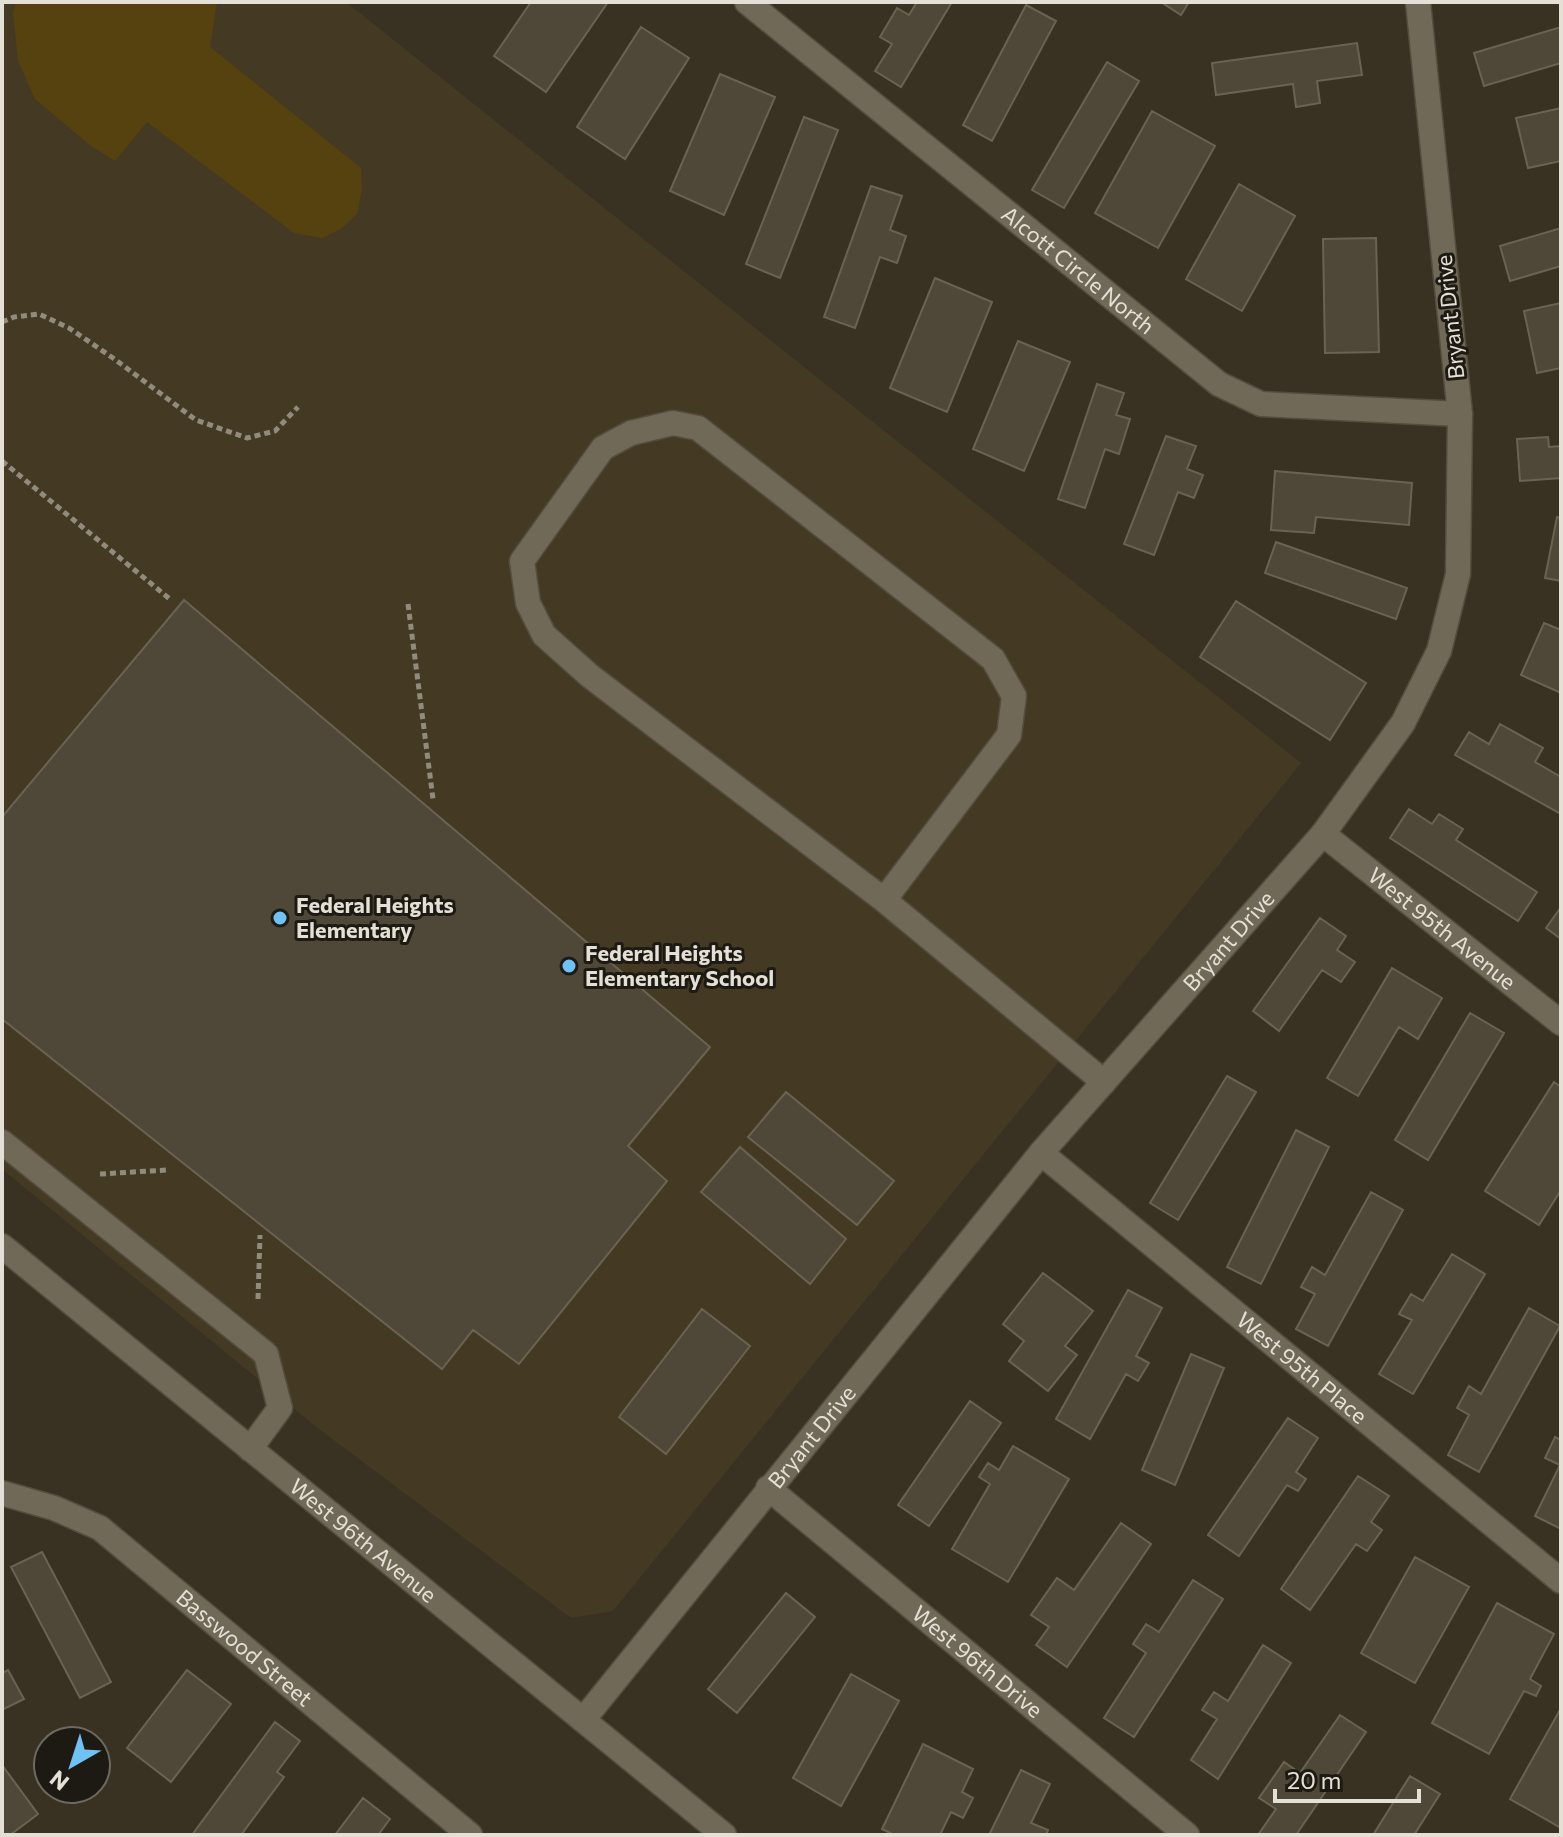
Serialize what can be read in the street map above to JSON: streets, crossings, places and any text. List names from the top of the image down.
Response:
{
  "streets": {
    "street": [
      "Alcott Circle North",
      "Bryant Drive",
      "West 95th Avenue",
      "West 95th Place",
      "West 96th Avenue",
      "Basswood Street",
      "West 96th Drive"
    ]
  },
  "crossings": [
    ["Alcott Circle North", "Bryant Drive"],
    ["Bryant Drive", "West 95th Avenue"],
    ["Bryant Drive", "West 95th Place"],
    ["Bryant Drive", "West 96th Avenue"],
    ["Bryant Drive", "West 96th Drive"]
  ],
  "places": ["Federal Heights Elementary", "Federal Heights Elementary School"],
  "scale_bar": "20 m",
  "north": "bottom left"
}
